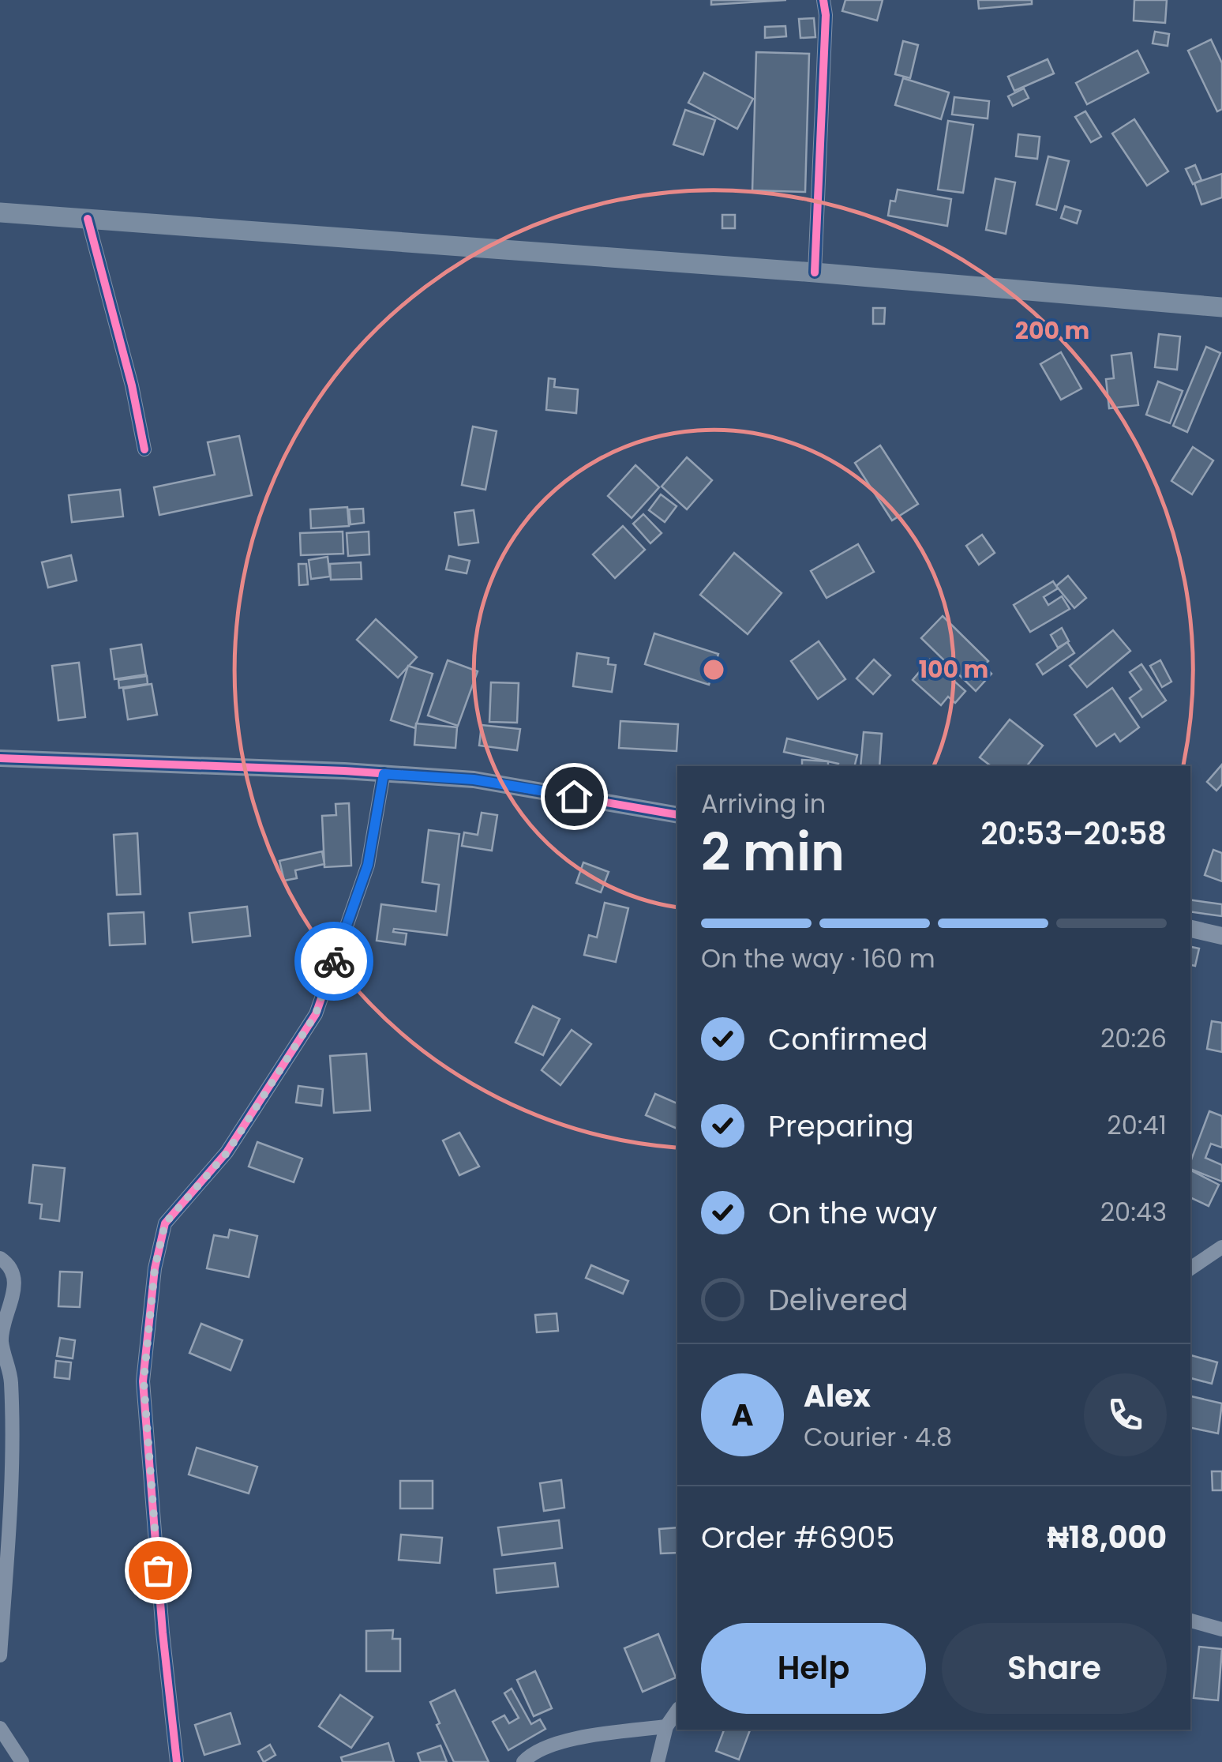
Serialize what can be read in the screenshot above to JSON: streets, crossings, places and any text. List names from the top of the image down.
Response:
{
  "page": {
    "heading": ["2 min", "Arriving in", "20:53–20:58"],
    "panel": [
      "Alex",
      "Courier · 4.8",
      "Order #6905",
      "₦18,000"
    ],
    "bar": "On the way · 160 m",
    "list": [
      ["Confirmed", "20:26"],
      ["Preparing", "20:41"],
      ["On the way", "20:43"],
      "Delivered"
    ],
    "round": "A",
    "buttons": ["Help", "Share"]
  },
  "rings": ["200 m", "100 m"]
}
